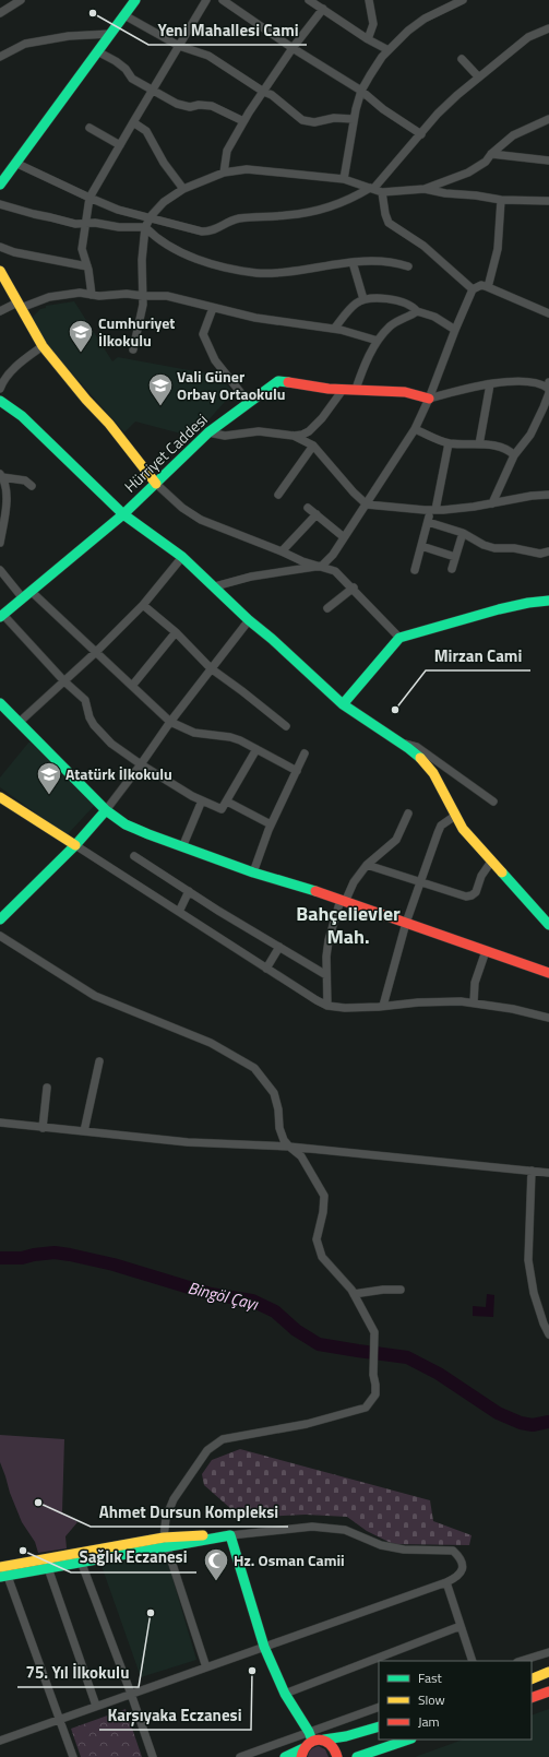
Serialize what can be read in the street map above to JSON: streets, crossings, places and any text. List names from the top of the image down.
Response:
{
  "streets": {
    "main road": ["Hürriyet Caddesi"]
  },
  "districts": ["Bahçelievler Mah."],
  "water": ["Bingöl Çayı"],
  "places": {
    "other": [
      "Yeni Mahallesi Cami",
      "Mirzan Cami",
      "Ahmet Dursun Kompleksi",
      "Sağlık Eczanesi",
      "75. Yıl İlkokulu",
      "Karşıyaka Eczanesi"
    ],
    "school or university": ["Cumhuriyet İlkokulu", "Vali Güner Orbay Ortaokulu", "Atatürk İlkokulu"],
    "mosque": ["Hz. Osman Camii"]
  },
  "legend": ["Fast", "Slow", "Jam"]
}
